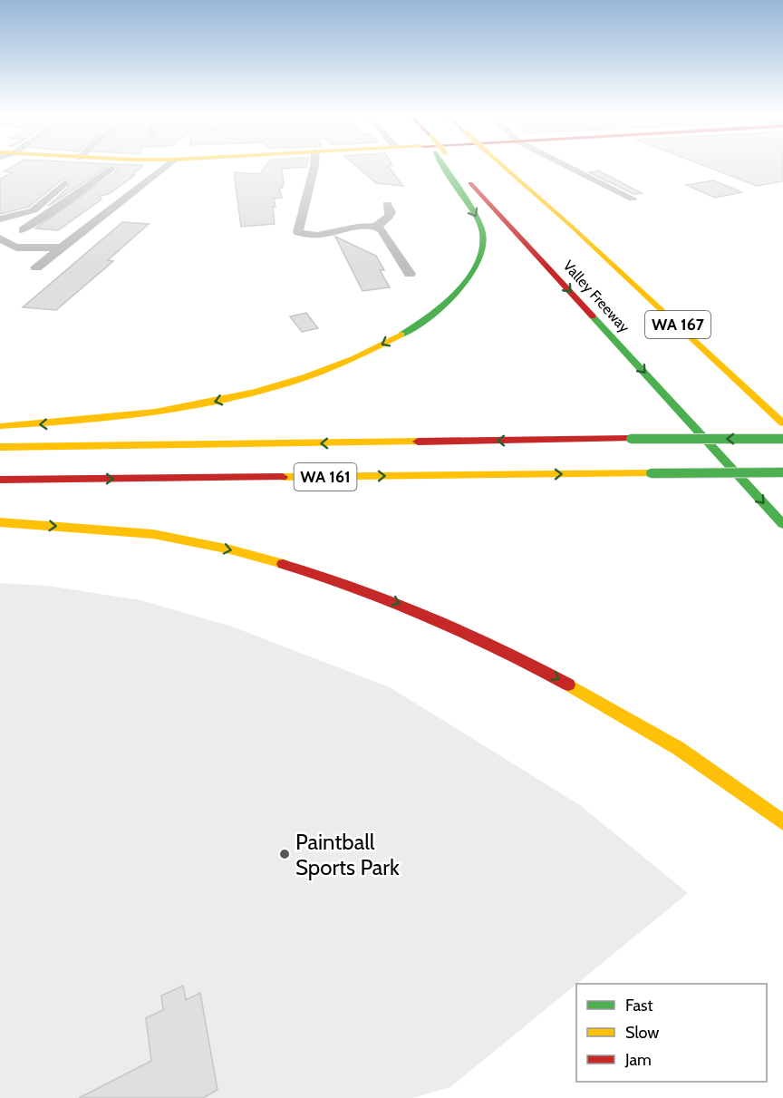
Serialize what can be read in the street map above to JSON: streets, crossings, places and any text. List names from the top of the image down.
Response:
{
  "streets": {
    "main road": ["Valley Freeway", "WA 167", "WA 161"]
  },
  "places": ["Paintball Sports Park"],
  "legend": ["Fast", "Slow", "Jam"]
}
